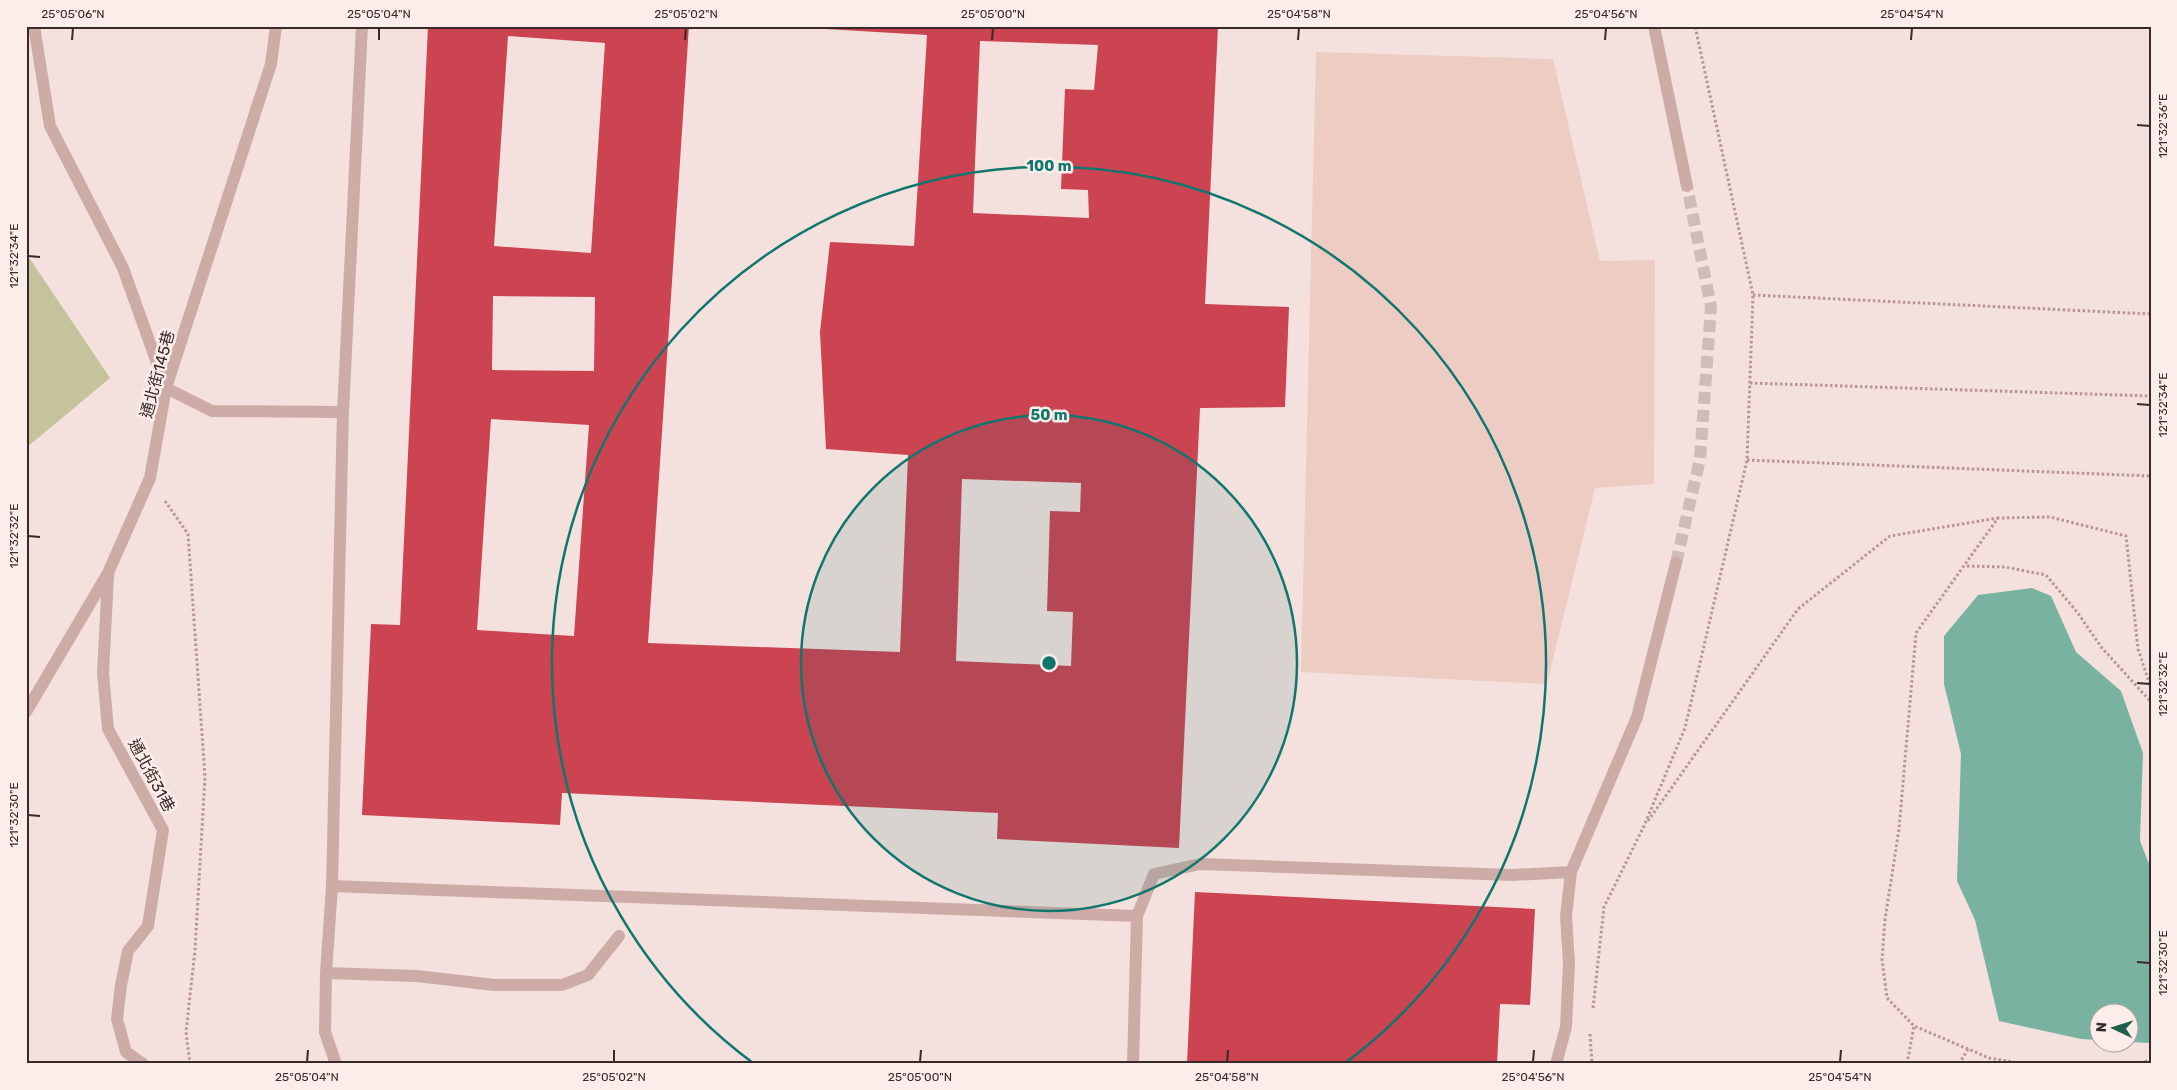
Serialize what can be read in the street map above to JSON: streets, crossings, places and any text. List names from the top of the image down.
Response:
{
  "streets": {
    "street": ["通北街145巷", "通北街31巷"]
  },
  "crossings": [
    ["通北街145巷", "通北街31巷"]
  ],
  "north": "left",
  "coordinates": [
    "25°05'06\"N",
    "25°05'04\"N",
    "25°05'02\"N",
    "25°05'00\"N",
    "25°04'58\"N",
    "25°04'56\"N",
    "25°04'54\"N",
    "121°32'36\"E",
    "121°32'34\"E",
    "121°32'32\"E",
    "121°32'30\"E"
  ],
  "rings": ["100 m", "50 m"]
}
